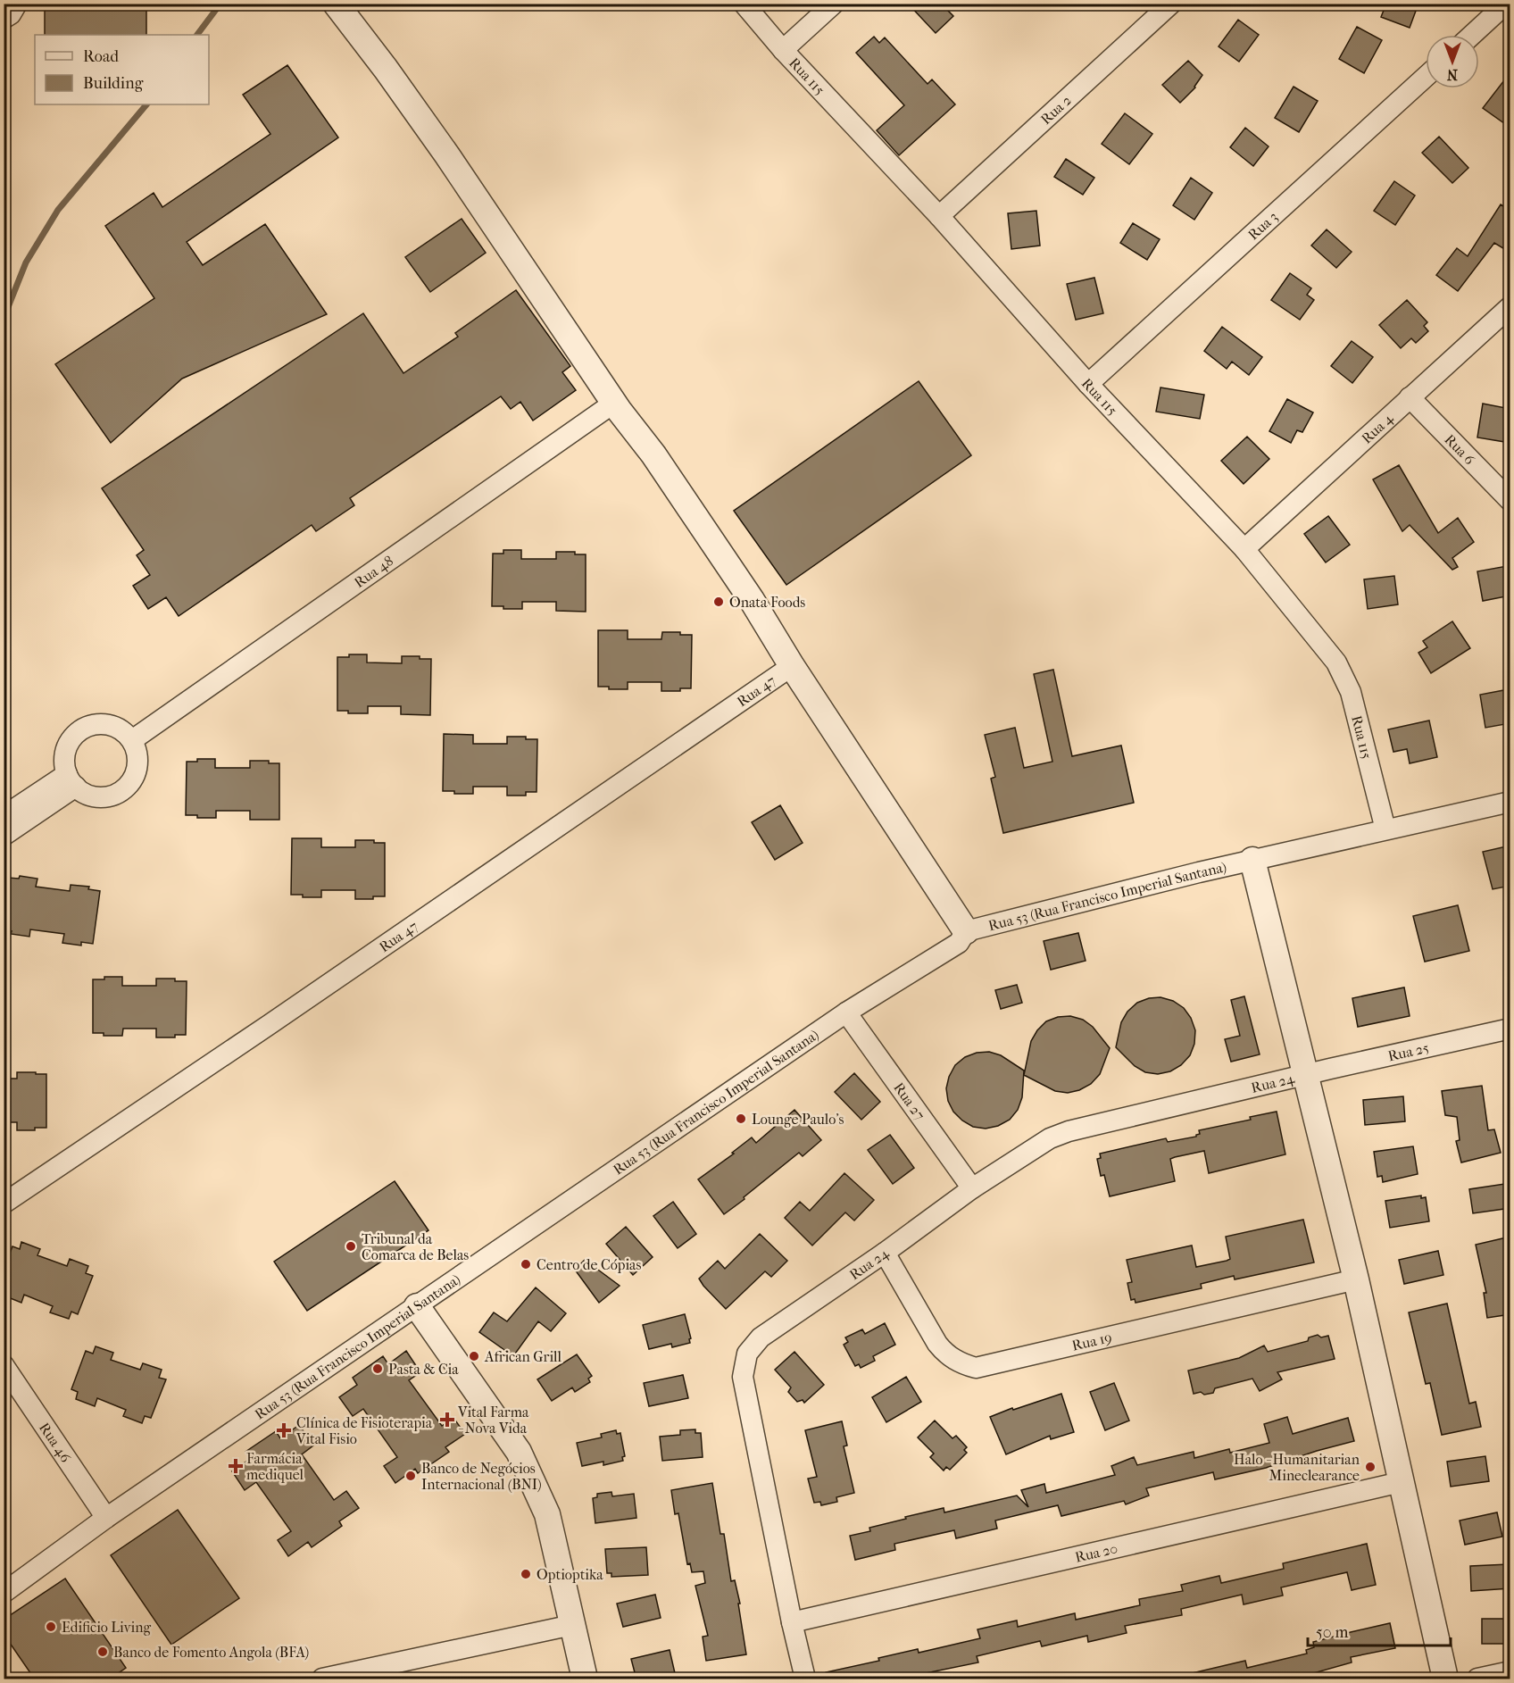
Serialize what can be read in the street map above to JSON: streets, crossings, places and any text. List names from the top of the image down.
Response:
{
  "streets": {
    "street": [
      "Rua 115",
      "Rua 2",
      "Rua 3",
      "Rua 4",
      "Rua 6",
      "Rua 48",
      "Rua 47",
      "Rua 53 (Rua Francisco Imperial Santana)",
      "Rua 25",
      "Rua 24",
      "Rua 27",
      "Rua 19",
      "Rua 46",
      "Rua 20"
    ]
  },
  "crossings": [
    ["Rua 115", "Rua 2"],
    ["Rua 115", "Rua 3"],
    ["Rua 115", "Rua 4"],
    ["Rua 115", "Rua 53 (Rua Francisco Imperial Santana)"],
    ["Rua 4", "Rua 6"],
    ["Rua 53 (Rua Francisco Imperial Santana)", "Rua 27"],
    ["Rua 53 (Rua Francisco Imperial Santana)", "Rua 46"],
    ["Rua 25", "Rua 24"],
    ["Rua 24", "Rua 27"],
    ["Rua 24", "Rua 19"],
    ["Rua 24", "Rua 20"]
  ],
  "places": {
    "other": [
      "Onata Foods",
      "Lounge Paulo's",
      "Tribunal da Comarca de Belas",
      "Centro de Cópias",
      "African Grill",
      "Pasta & Cia",
      "Halo - Humanitarian Mineclearance",
      "Banco de Negócios Internacional (BNI)",
      "Optioptika",
      "Edificio Living",
      "Banco de Fomento Angola (BFA)"
    ],
    "health": ["Vital Farma - Nova Vida", "Clínica de Fisioterapia Vital Fisio", "Farmácia mediquel"]
  },
  "legend": ["Road", "Building"],
  "scale_bar": "50 m",
  "north": "bottom"
}
